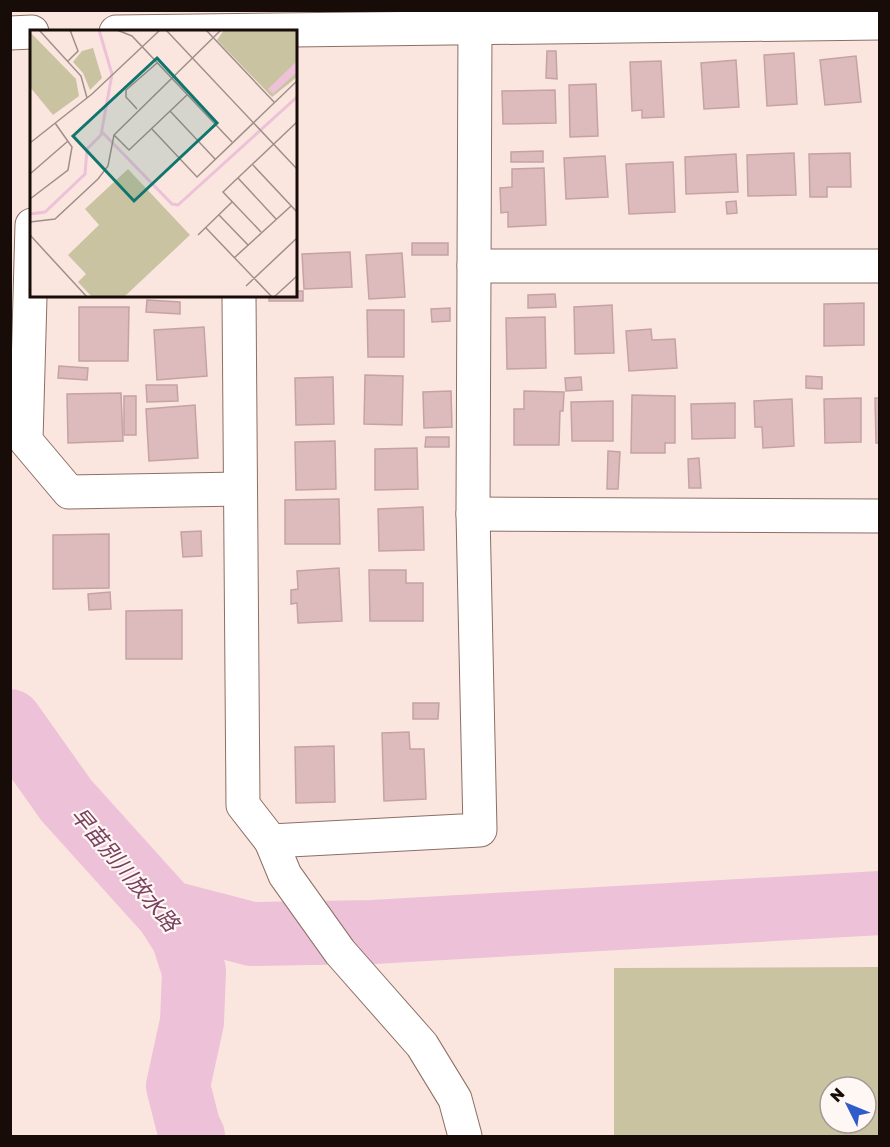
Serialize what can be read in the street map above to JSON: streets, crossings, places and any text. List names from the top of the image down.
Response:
{
  "water": ["早苗別川放水路"],
  "north": "top left"
}
